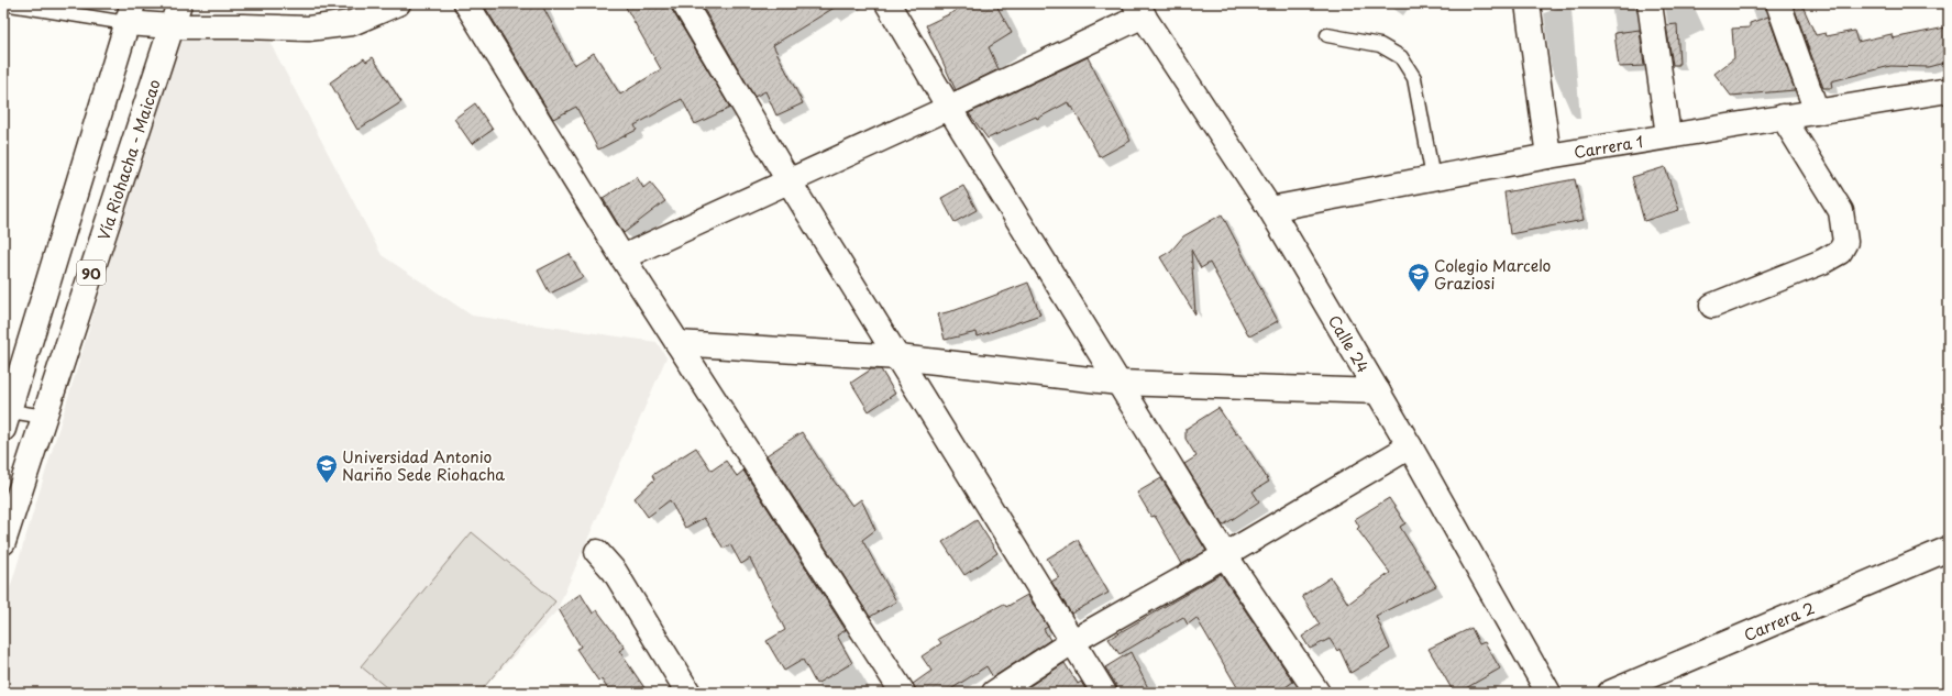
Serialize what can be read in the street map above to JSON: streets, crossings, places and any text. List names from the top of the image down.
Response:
{
  "streets": {
    "main road": [
      "Carrera 1",
      "Vía Riohacha - Maicao",
      "90",
      "Calle 24",
      "Carrera 2"
    ]
  },
  "crossings": [
    ["Carrera 1", "Calle 24"]
  ],
  "places": {
    "school or university": ["Colegio Marcelo Graziosi", "Universidad Antonio Nariño Sede Riohacha"]
  }
}
